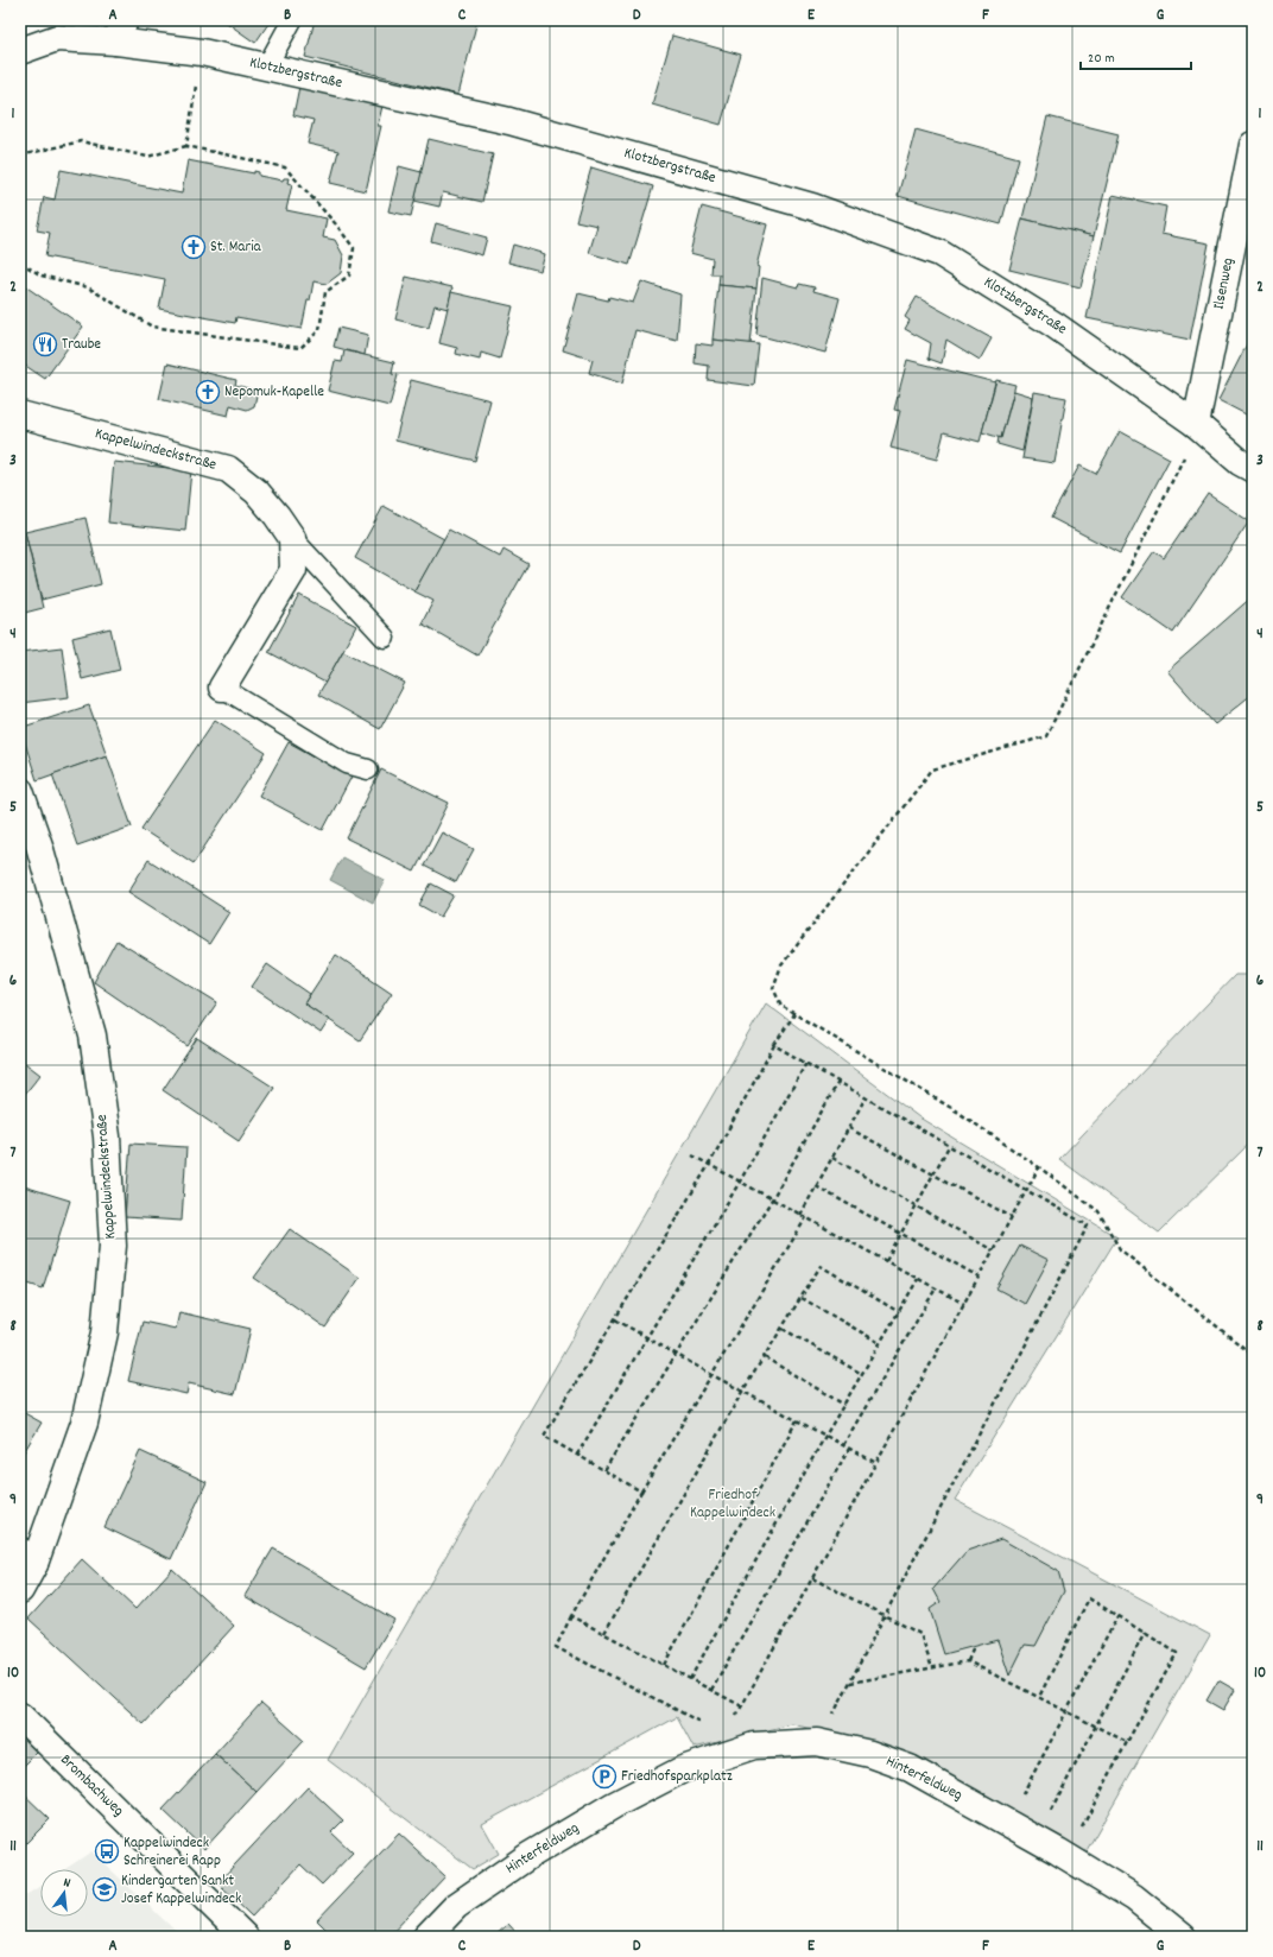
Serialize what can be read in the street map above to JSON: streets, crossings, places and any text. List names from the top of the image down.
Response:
{
  "streets": {
    "street": [
      "Klotzbergstraße",
      "Ilsenweg",
      "Kappelwindeckstraße",
      "Hinterfeldweg",
      "Brombachweg"
    ]
  },
  "crossings": [
    ["Klotzbergstraße", "Ilsenweg"]
  ],
  "parks": ["Friedhof Kappelwindeck"],
  "places": {
    "church": ["St. Maria", "Nepomuk-Kapelle"],
    "restaurant": ["Traube"],
    "parking": ["Friedhofsparkplatz"],
    "bus stop": ["Kappelwindeck Schreinerei Rapp"],
    "school or university": ["Kindergarten Sankt Josef Kappelwindeck"]
  },
  "scale_bar": "20 m",
  "north": "top",
  "grid": {
    "columns": [
      "A",
      "B",
      "C",
      "D",
      "E",
      "F",
      "G"
    ],
    "rows": [
      "1",
      "2",
      "3",
      "4",
      "5",
      "6",
      "7",
      "8",
      "9",
      "10",
      "11"
    ]
  }
}
